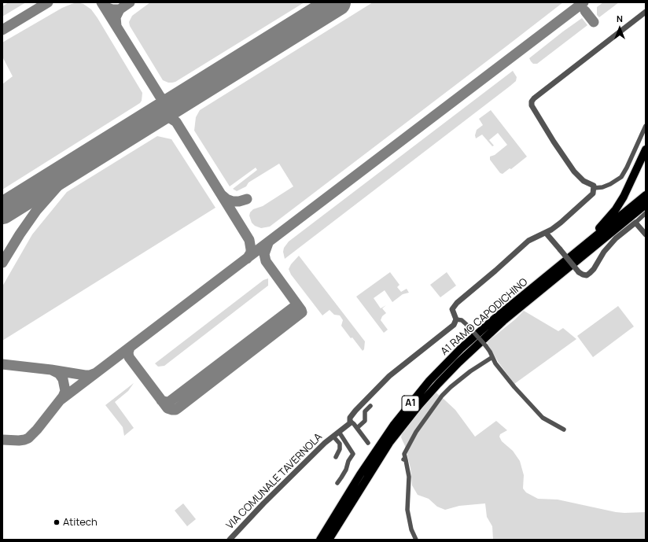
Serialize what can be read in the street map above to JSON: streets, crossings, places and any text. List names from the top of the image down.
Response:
{
  "streets": {
    "highway": ["A1 RAMO CAPODICHINO", "A1"],
    "street": ["VIA COMUNALE TAVERNOLA"]
  },
  "places": ["Atitech"],
  "north": "top"
}
